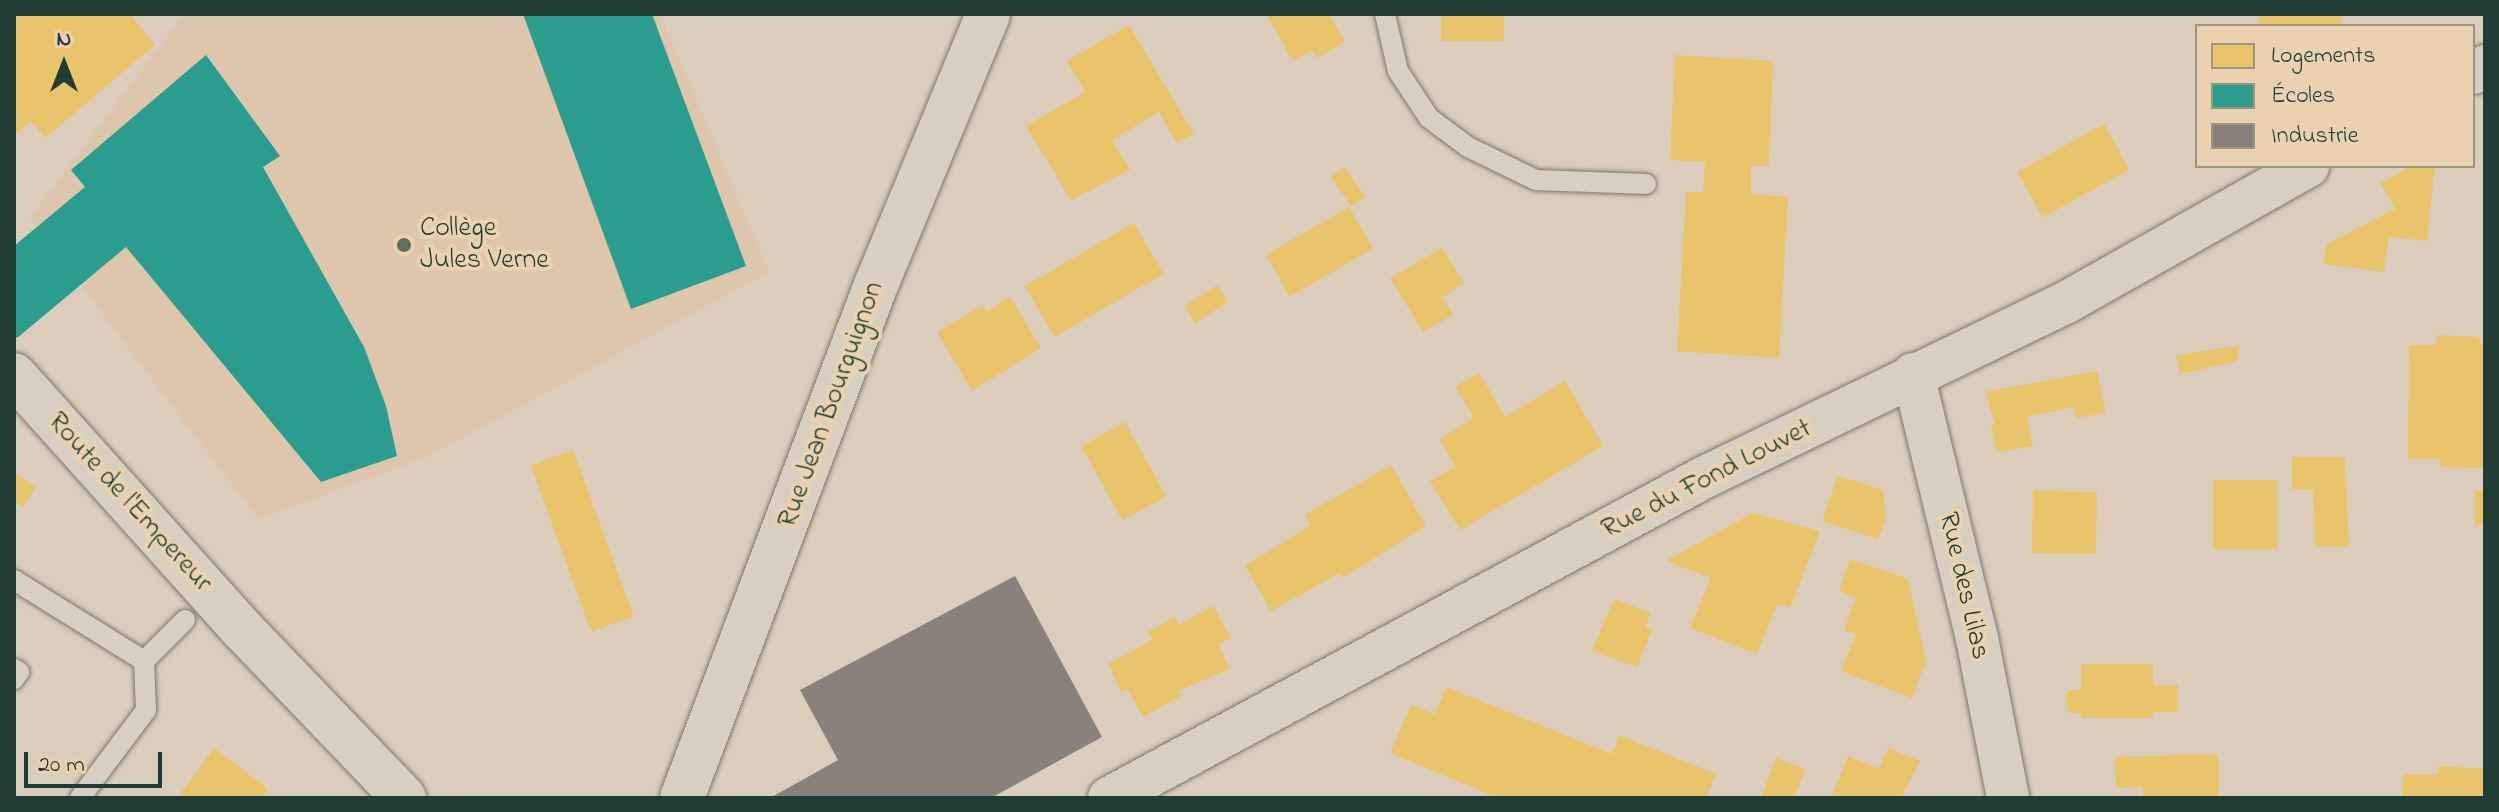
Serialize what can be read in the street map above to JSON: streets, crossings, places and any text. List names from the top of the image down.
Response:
{
  "streets": {
    "street": [
      "Rue Jean Bourguignon",
      "Rue du Fond Louvet",
      "Route de l'Empereur",
      "Rue des Lilas"
    ]
  },
  "crossings": [
    ["Rue du Fond Louvet", "Rue des Lilas"]
  ],
  "places": ["Collège Jules Verne"],
  "legend": ["Logements", "Écoles", "Industrie"],
  "scale_bar": "20 m",
  "north": "top"
}
